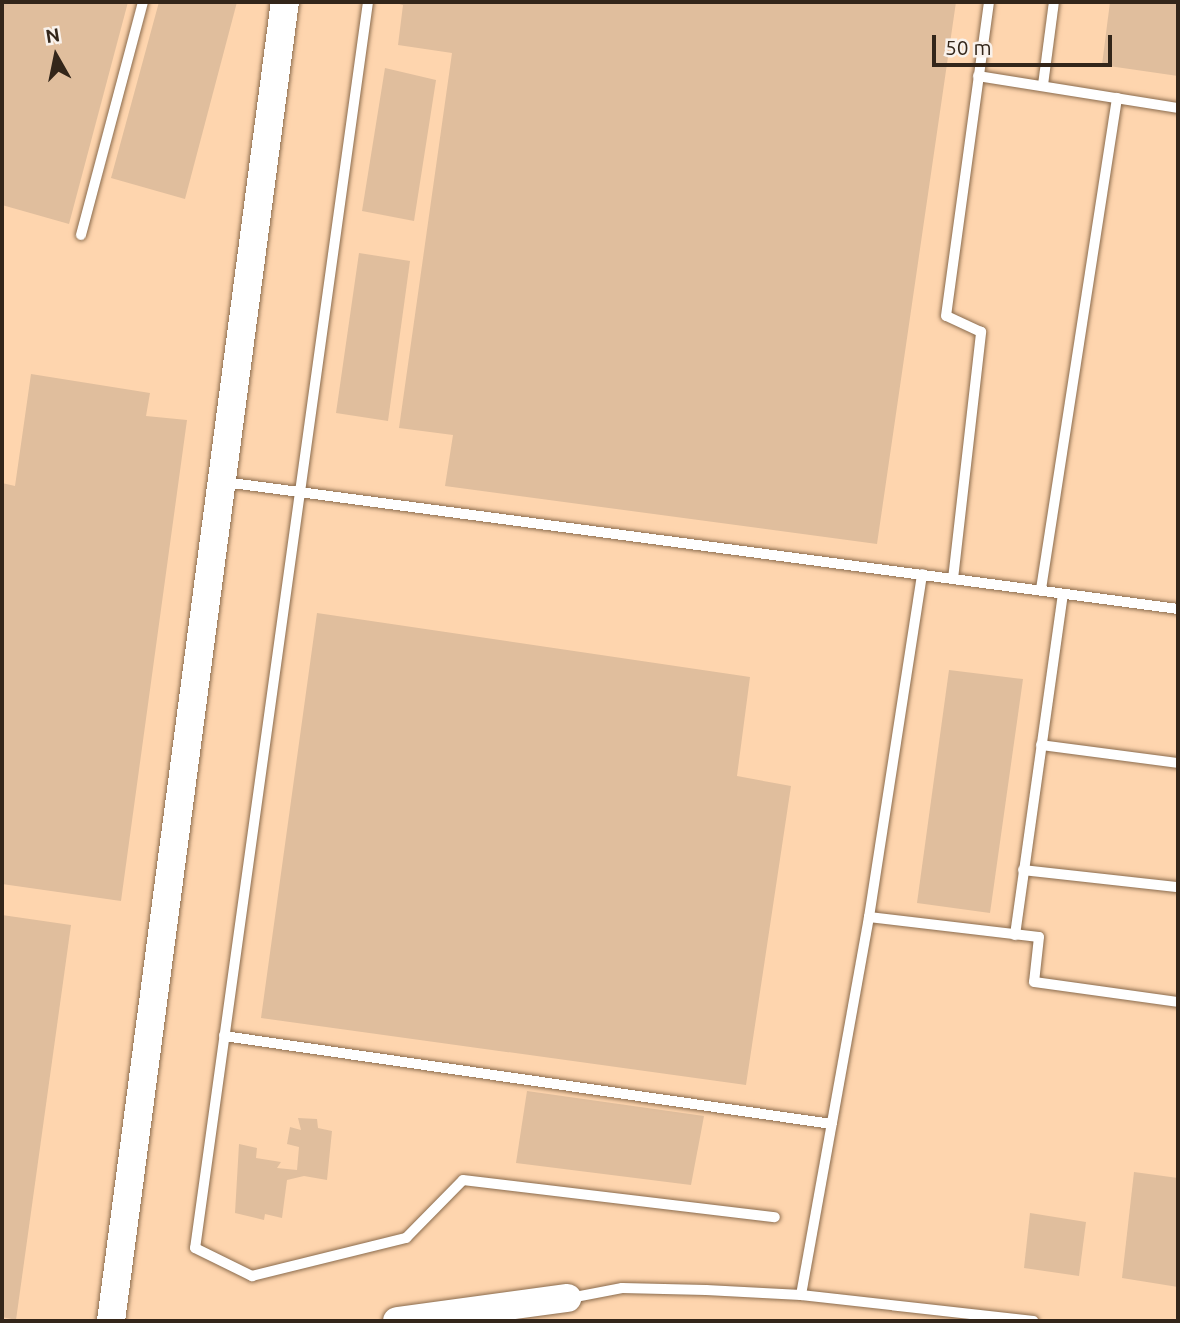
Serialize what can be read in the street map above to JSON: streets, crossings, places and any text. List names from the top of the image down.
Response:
{
  "scale_bar": "50 m",
  "north": "top"
}
